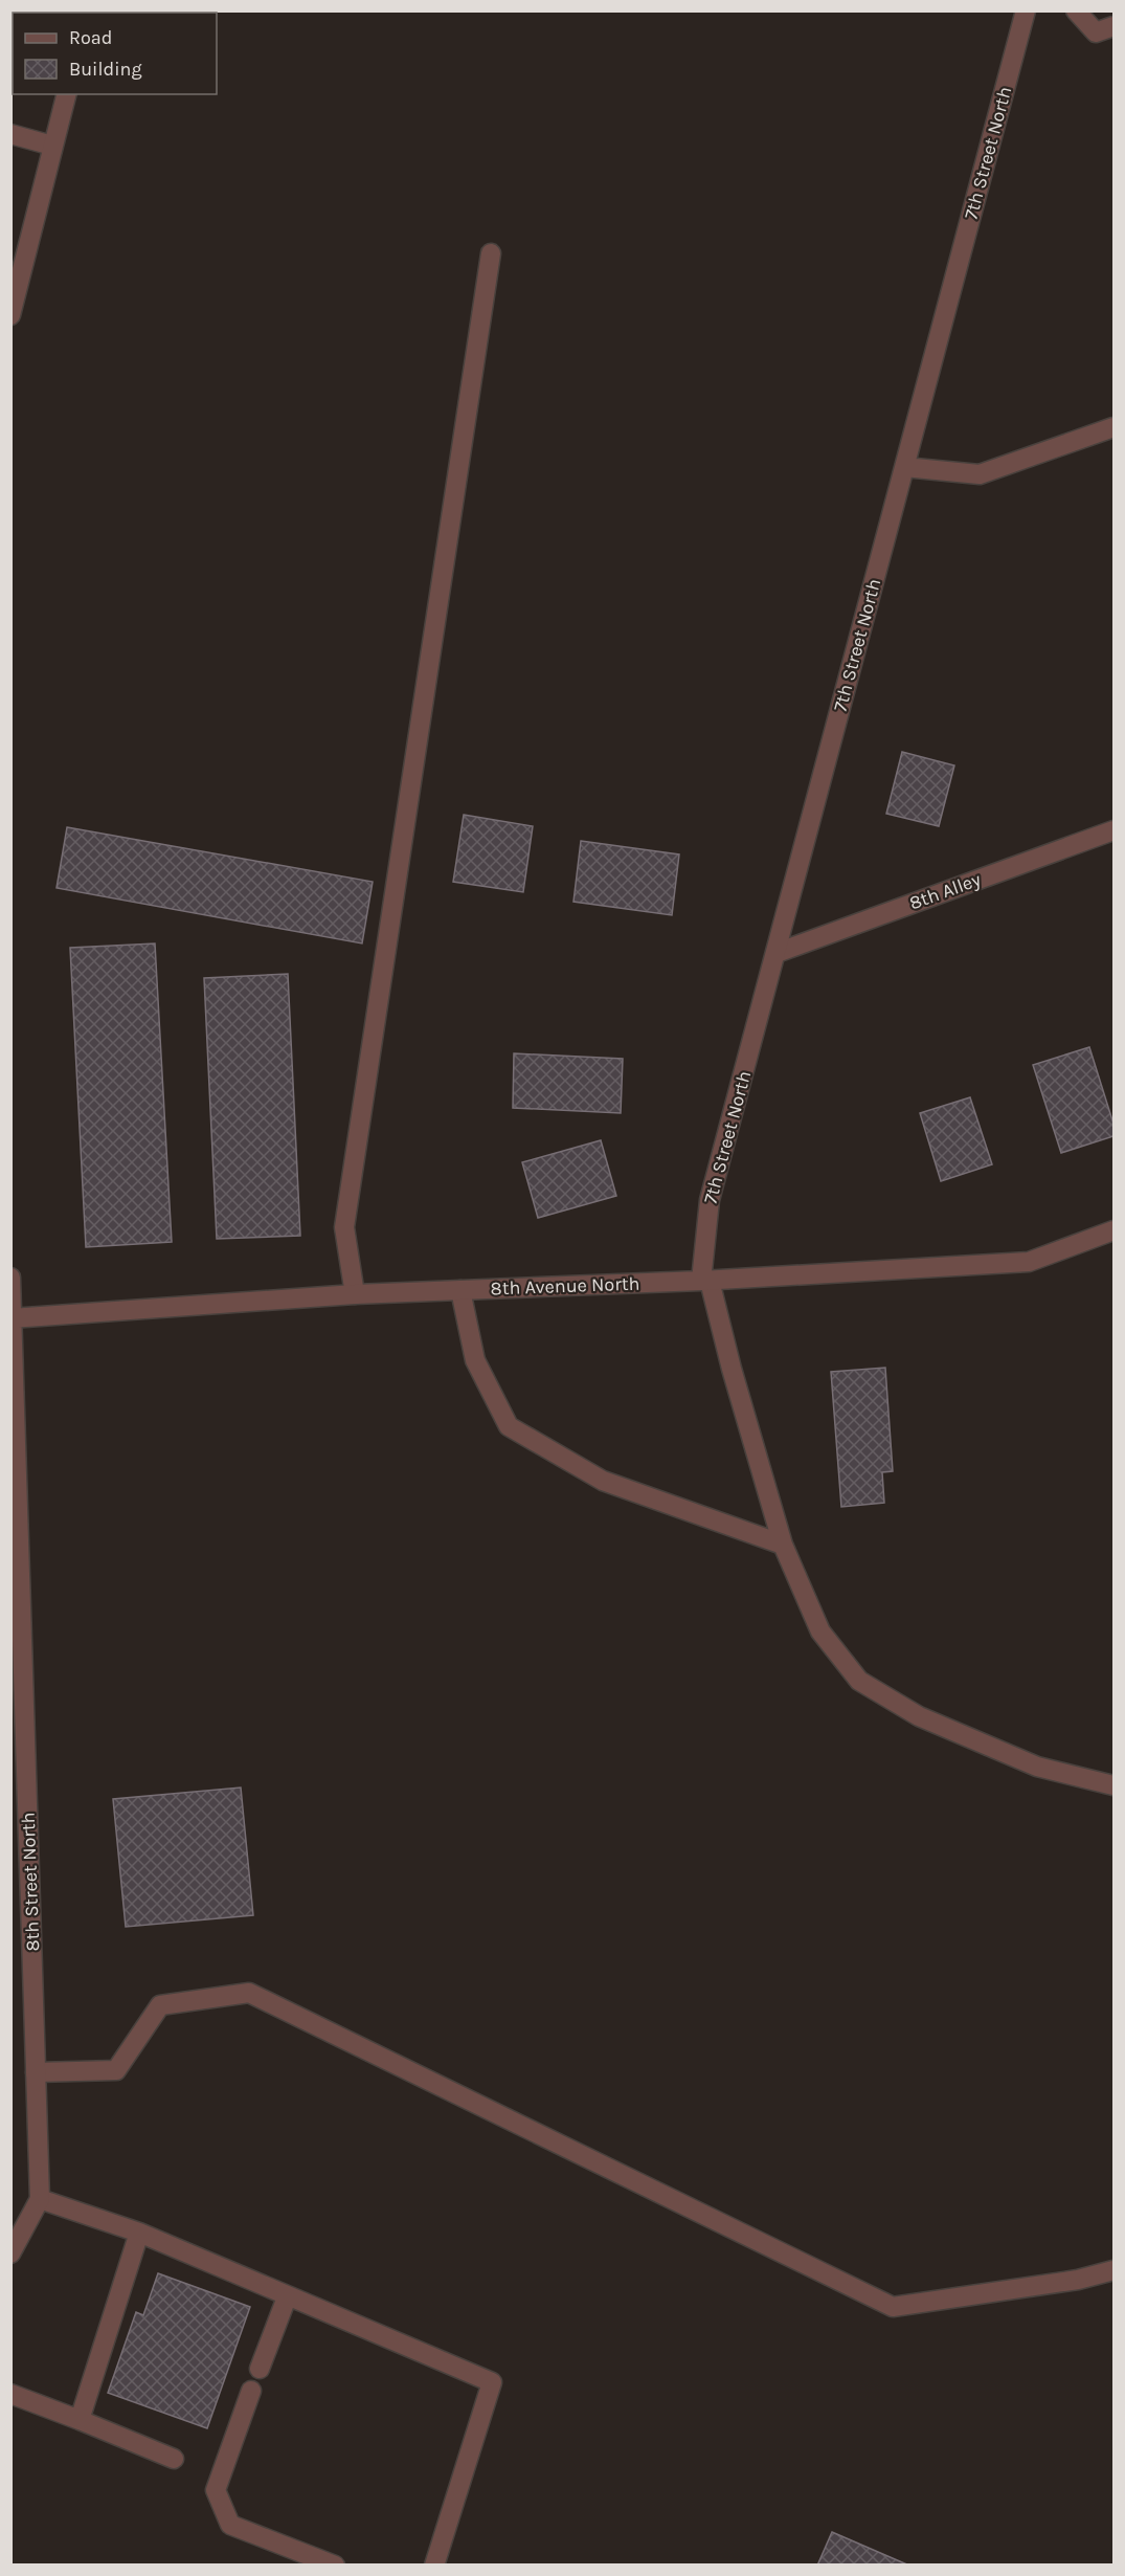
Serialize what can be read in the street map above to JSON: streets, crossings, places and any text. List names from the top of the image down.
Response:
{
  "streets": {
    "street": [
      "7th Street North",
      "8th Alley",
      "8th Avenue North",
      "8th Street North"
    ]
  },
  "crossings": [
    ["7th Street North", "8th Alley"],
    ["7th Street North", "8th Avenue North"],
    ["8th Avenue North", "8th Street North"]
  ],
  "legend": ["Road", "Building"]
}
